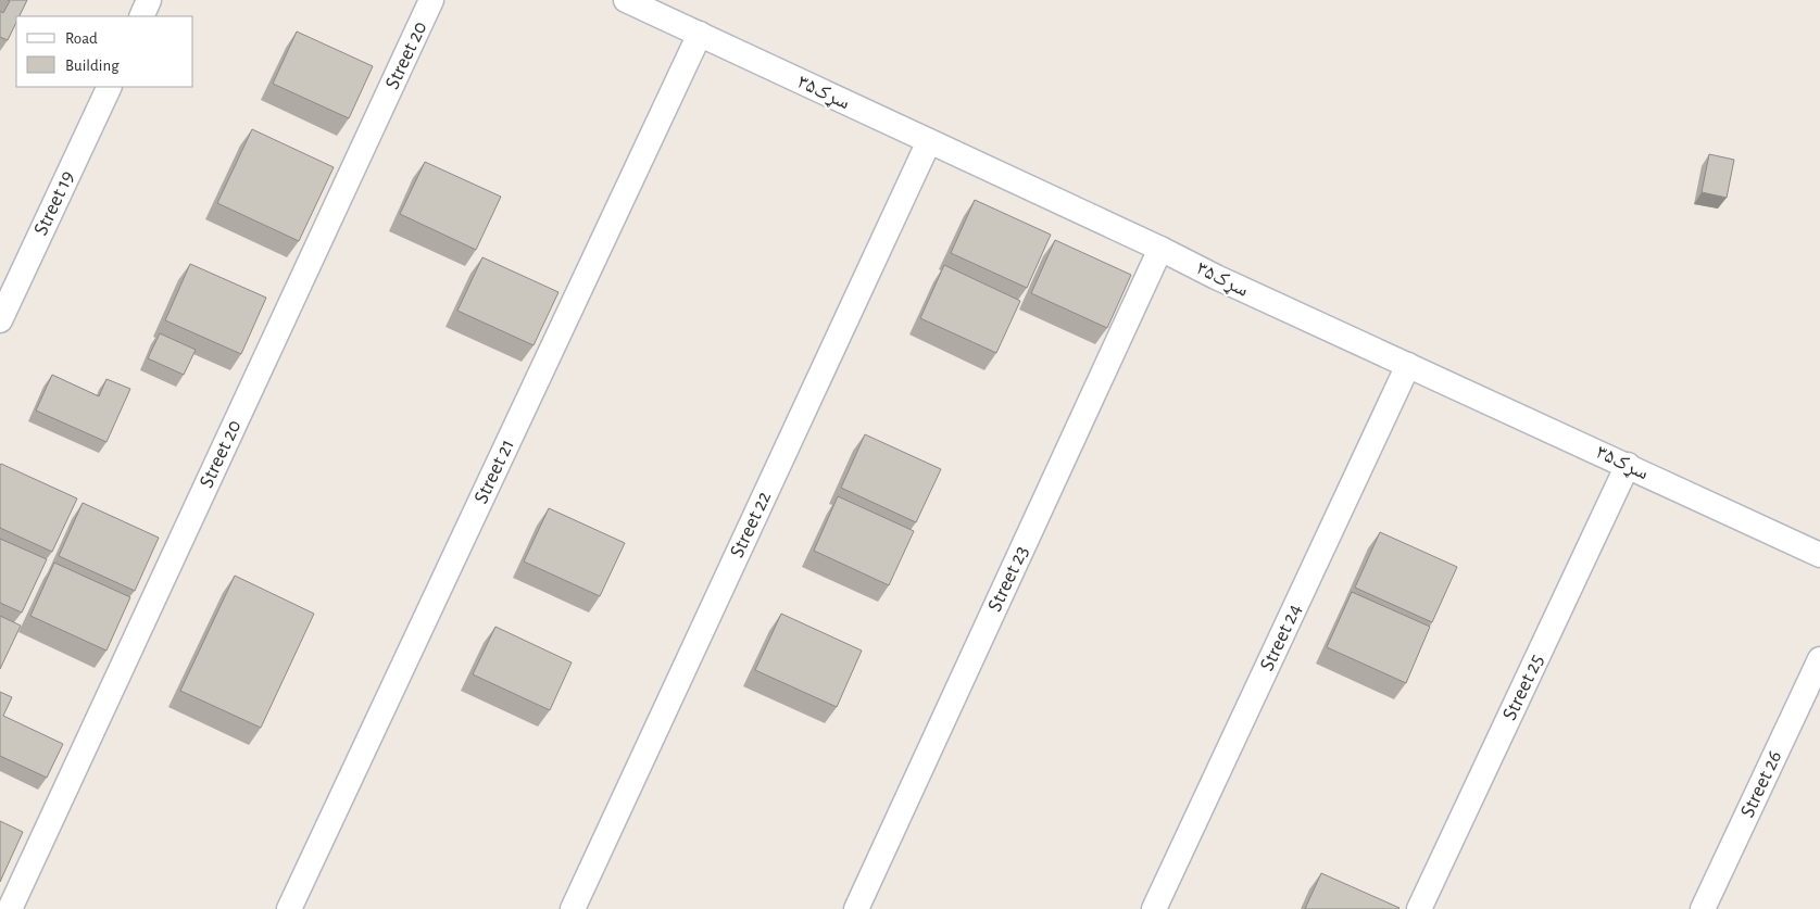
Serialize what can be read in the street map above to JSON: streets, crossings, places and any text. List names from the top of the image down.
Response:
{
  "streets": {
    "street": [
      "Street 20",
      "سړک۳۵",
      "Street 19",
      "Street 21",
      "Street 22",
      "Street 23",
      "Street 24",
      "Street 25",
      "Street 26"
    ]
  },
  "crossings": [
    ["سړک۳۵", "Street 21"],
    ["سړک۳۵", "Street 22"],
    ["سړک۳۵", "Street 23"],
    ["سړک۳۵", "Street 24"],
    ["سړک۳۵", "Street 25"]
  ],
  "legend": ["Road", "Building"]
}
